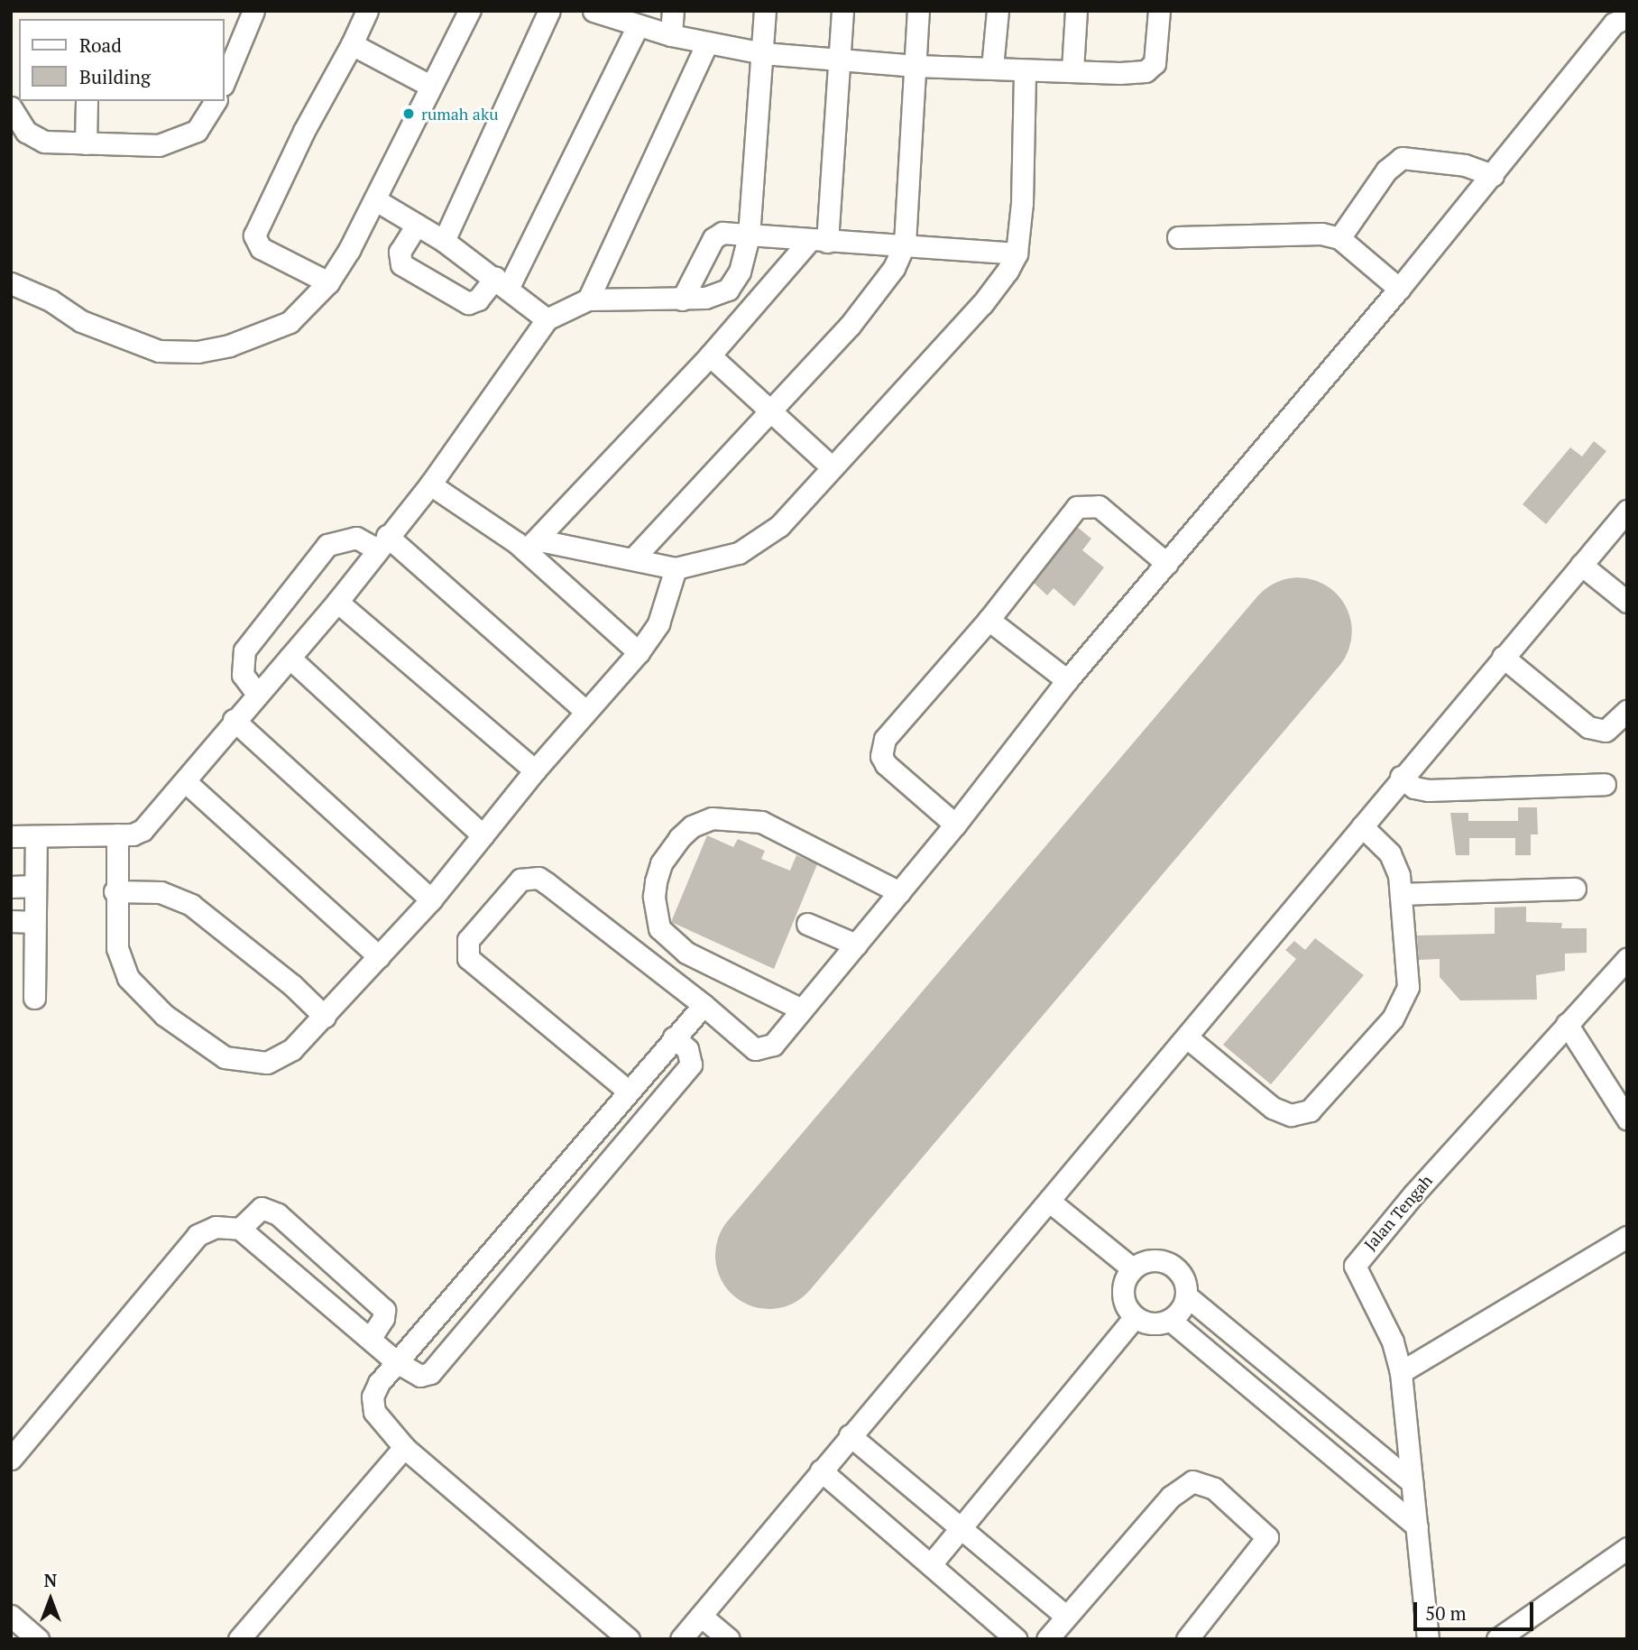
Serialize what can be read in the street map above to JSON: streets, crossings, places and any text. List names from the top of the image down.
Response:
{
  "streets": {
    "street": ["Jalan Tengah"]
  },
  "places": ["rumah aku"],
  "legend": ["Road", "Building"],
  "scale_bar": "50 m",
  "north": "top"
}
